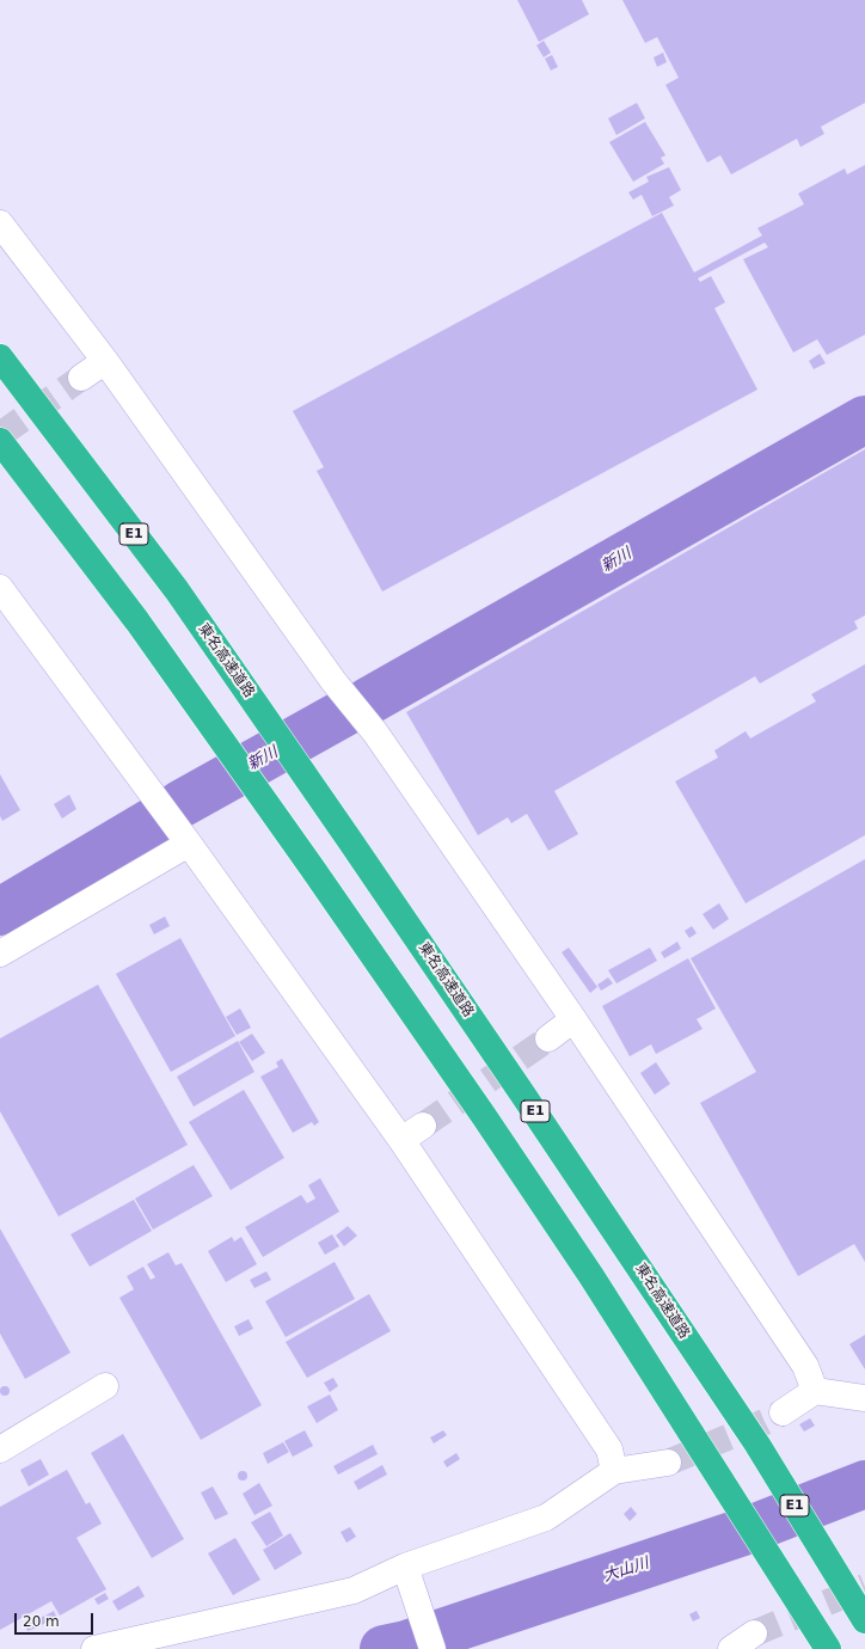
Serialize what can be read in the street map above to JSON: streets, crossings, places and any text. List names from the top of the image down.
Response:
{
  "streets": {
    "highway": ["E1", "東名高速道路"]
  },
  "water": ["新川", "大山川"],
  "scale_bar": "20 m"
}
